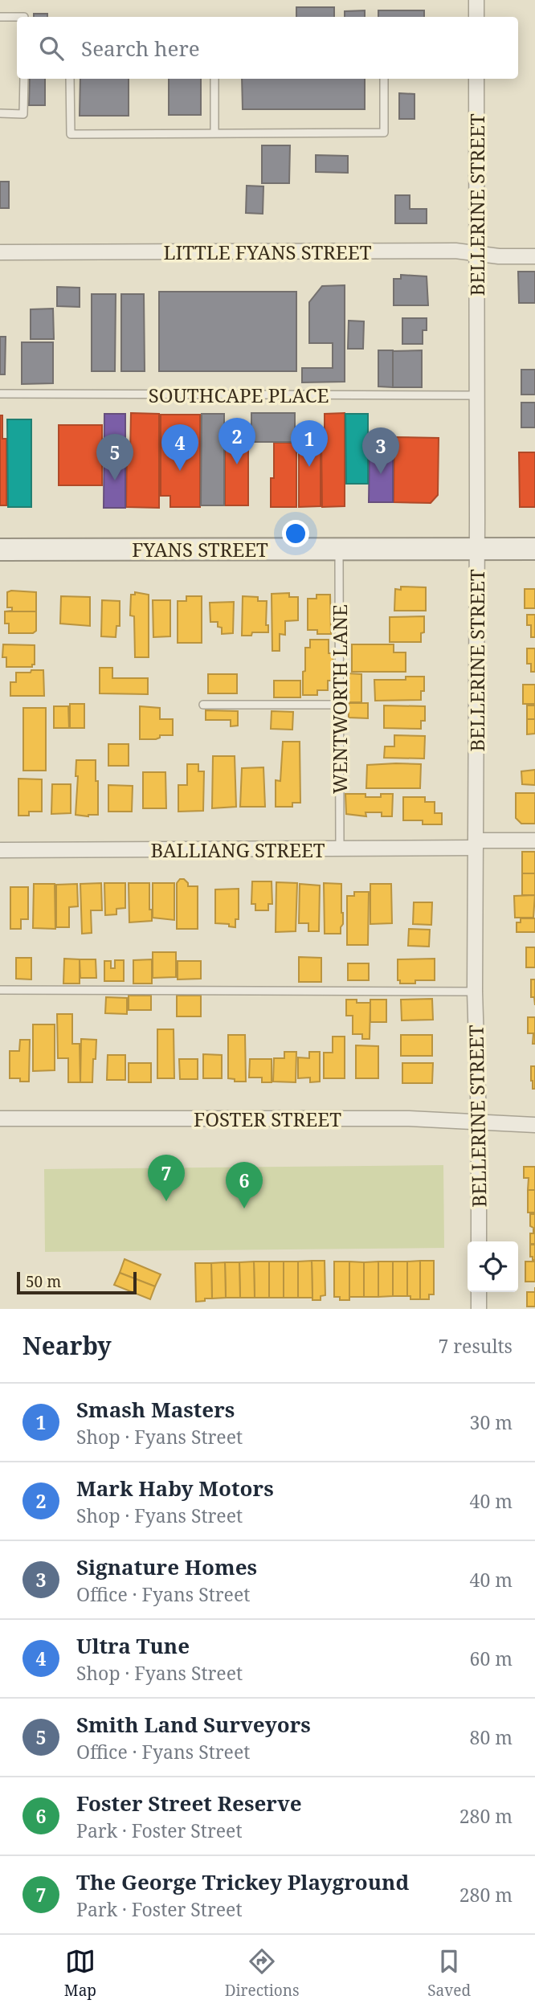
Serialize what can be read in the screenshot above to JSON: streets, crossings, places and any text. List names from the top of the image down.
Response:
{
  "streets": {
    "main road": ["FYANS STREET"],
    "street": [
      "BELLERINE STREET",
      "LITTLE FYANS STREET",
      "BALLIANG STREET",
      "FOSTER STREET"
    ],
    "lane": ["SOUTHCAPE PLACE", "WENTWORTH LANE"]
  },
  "crossings": [
    ["BELLERINE STREET", "LITTLE FYANS STREET"],
    ["BELLERINE STREET", "SOUTHCAPE PLACE"],
    ["BELLERINE STREET", "FYANS STREET"],
    ["BELLERINE STREET", "BALLIANG STREET"],
    ["BELLERINE STREET", "FOSTER STREET"],
    ["FYANS STREET", "WENTWORTH LANE"],
    ["WENTWORTH LANE", "BALLIANG STREET"]
  ],
  "scale_bar": "50 m",
  "page": {
    "search": "Search here",
    "pins": [
      "2",
      "1",
      "4",
      "3",
      "5",
      "7",
      "6"
    ],
    "scale": "50 m",
    "heading": ["Nearby", "7 results"],
    "list": [
      {
        "mark": "1",
        "name": "Smash Masters",
        "note": "Shop · Fyans Street",
        "value": "30 m"
      },
      {
        "mark": "2",
        "name": "Mark Haby Motors",
        "note": "Shop · Fyans Street",
        "value": "40 m"
      },
      {
        "mark": "3",
        "name": "Signature Homes",
        "note": "Office · Fyans Street",
        "value": "40 m"
      },
      {
        "mark": "4",
        "name": "Ultra Tune",
        "note": "Shop · Fyans Street",
        "value": "60 m"
      },
      {
        "mark": "5",
        "name": "Smith Land Surveyors",
        "note": "Office · Fyans Street",
        "value": "80 m"
      },
      {
        "mark": "6",
        "name": "Foster Street Reserve",
        "note": "Park · Foster Street",
        "value": "280 m"
      },
      {
        "mark": "7",
        "name": "The George Trickey Playground",
        "note": "Park · Foster Street",
        "value": "280 m"
      }
    ],
    "nav": ["Map", "Directions", "Saved"]
  }
}
